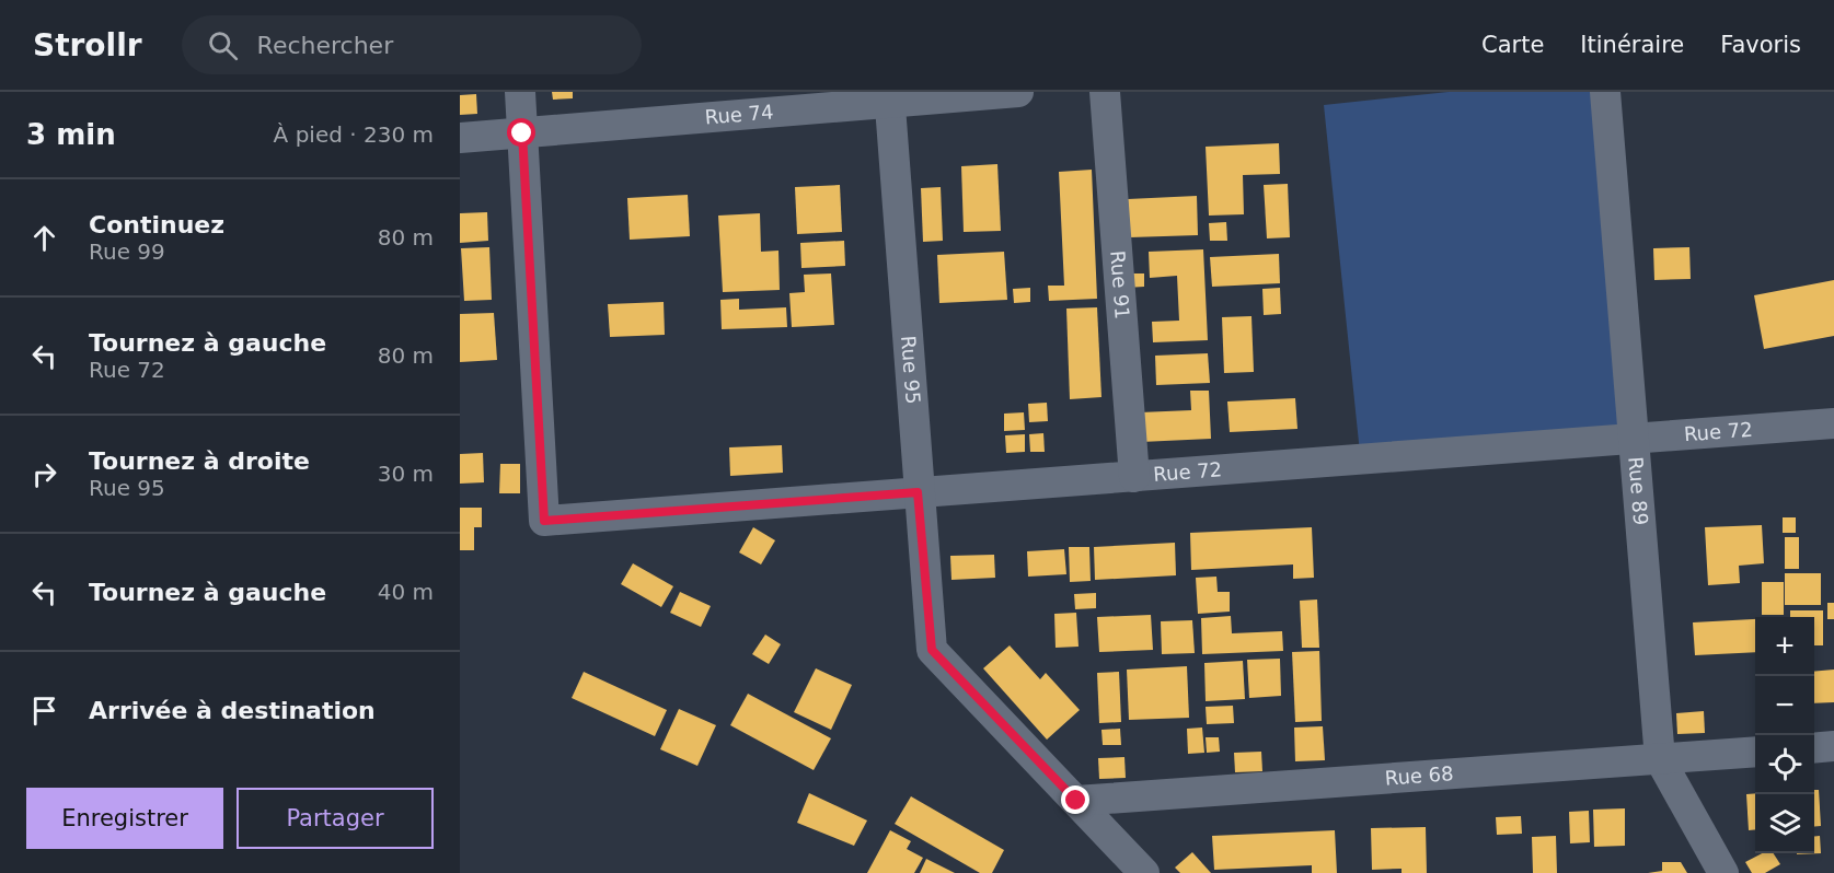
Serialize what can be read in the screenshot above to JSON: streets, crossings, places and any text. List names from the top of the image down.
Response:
{
  "streets": {
    "street": [
      "Rue 74",
      "Rue 91",
      "Rue 95",
      "Rue 72",
      "Rue 89",
      "Rue 68"
    ]
  },
  "crossings": [
    ["Rue 74", "Rue 95"],
    ["Rue 74", "Rue 72"],
    ["Rue 91", "Rue 72"],
    ["Rue 95", "Rue 72"],
    ["Rue 95", "Rue 68"],
    ["Rue 72", "Rue 89"],
    ["Rue 89", "Rue 68"]
  ],
  "page": {
    "header": "Strollr",
    "search": "Rechercher",
    "nav": ["Carte", "Itinéraire", "Favoris"],
    "heading": ["3 min", "À pied · 230 m"],
    "list": [
      ["Continuez", "Rue 99", "80 m"],
      ["Tournez à gauche", "Rue 72", "80 m"],
      ["Tournez à droite", "Rue 95", "30 m"],
      ["Tournez à gauche", "40 m"],
      "Arrivée à destination"
    ],
    "map_buttons": ["+", "−"],
    "buttons": ["Enregistrer", "Partager"]
  }
}
